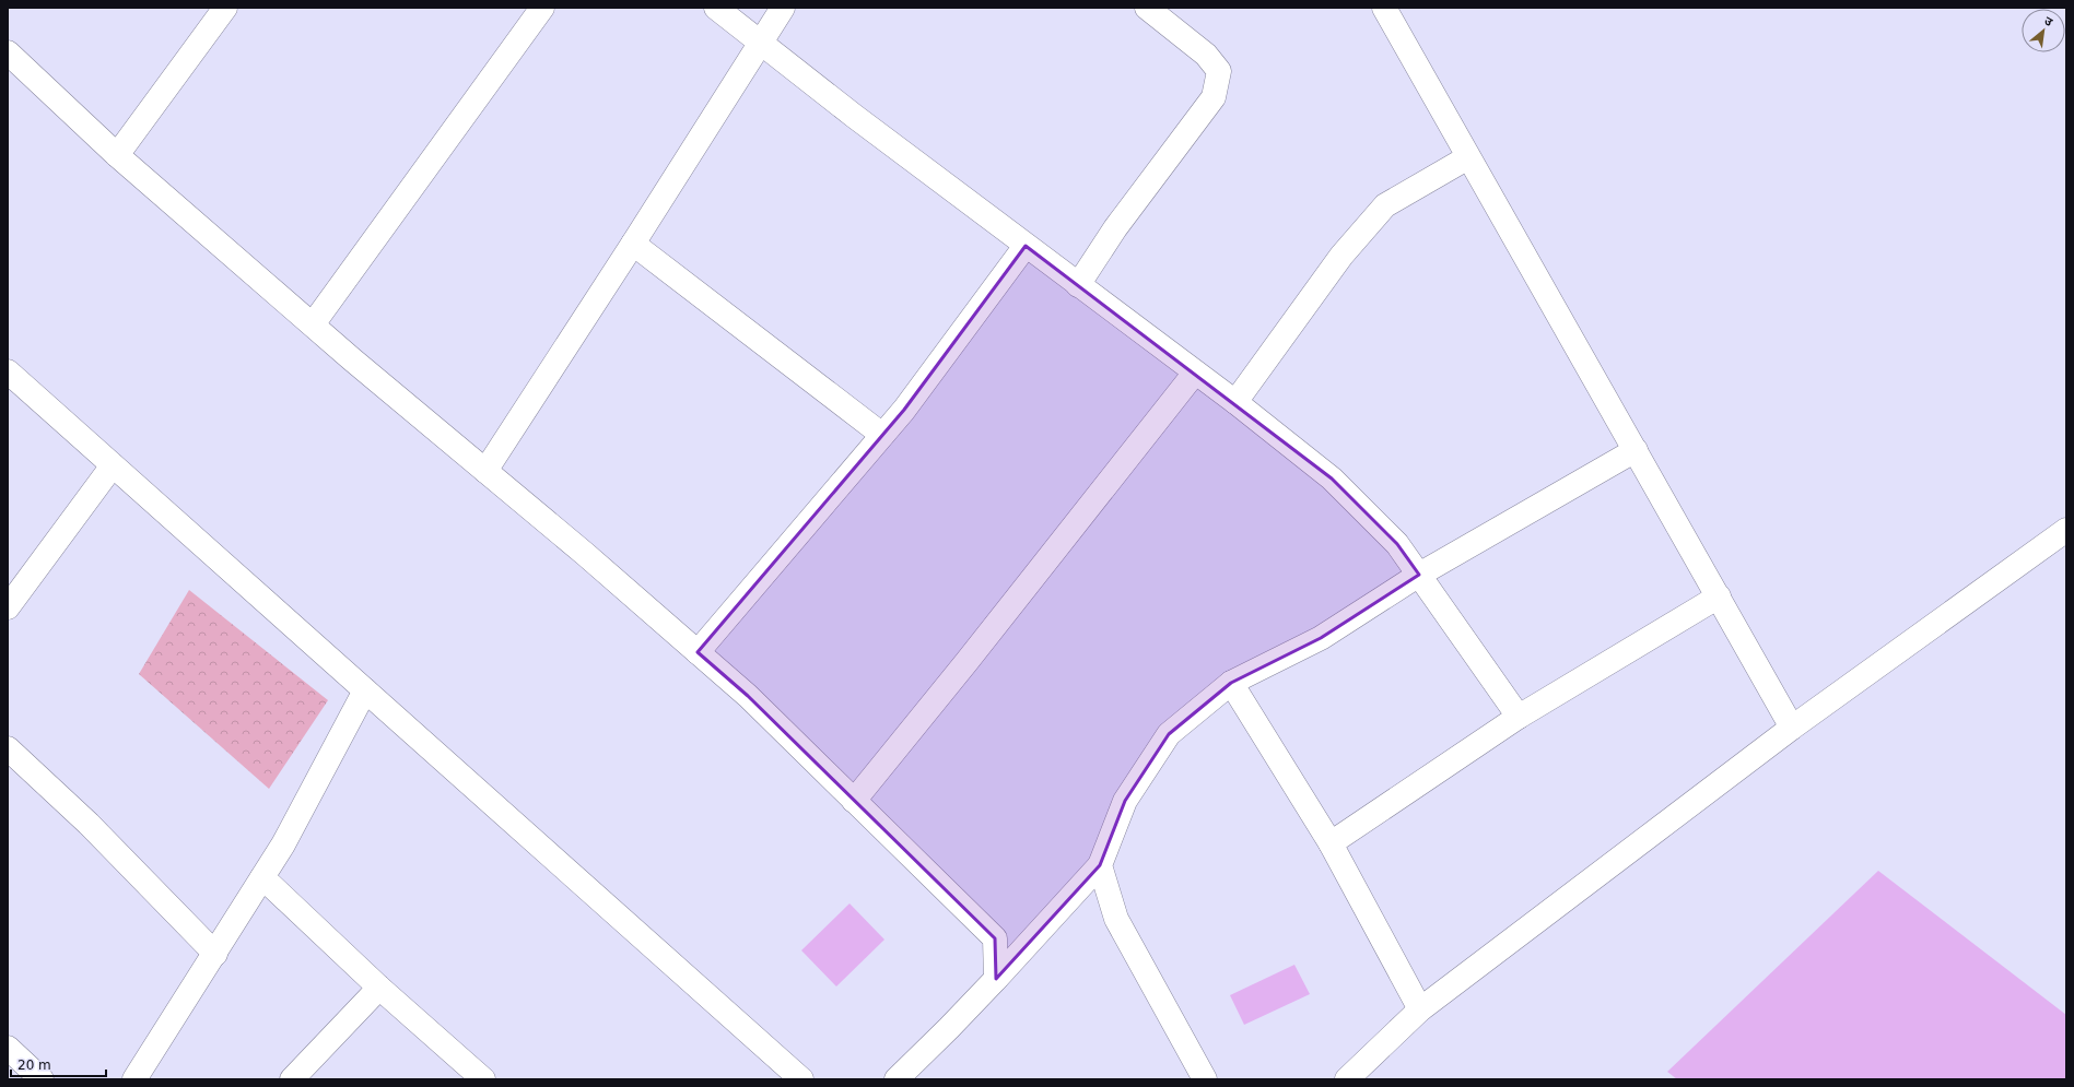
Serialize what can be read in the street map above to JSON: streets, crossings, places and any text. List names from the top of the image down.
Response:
{
  "scale_bar": "20 m",
  "north": "top right"
}
